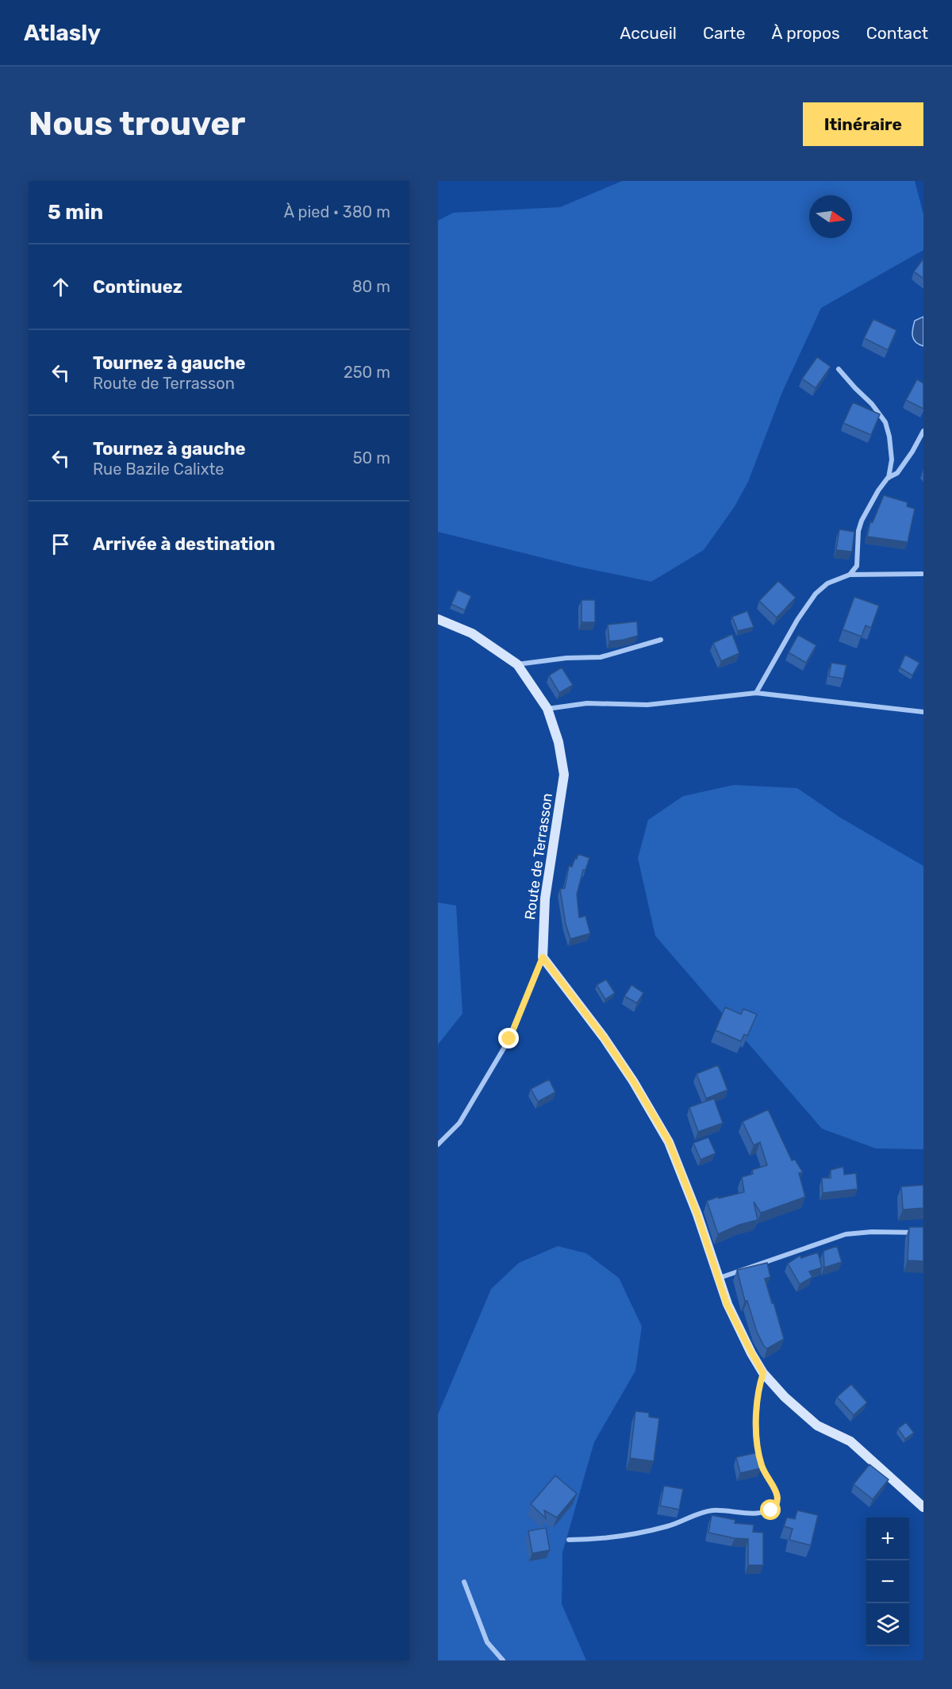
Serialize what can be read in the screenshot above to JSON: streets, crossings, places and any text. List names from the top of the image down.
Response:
{
  "streets": {
    "street": ["Route de Terrasson"]
  },
  "north": "right",
  "page": {
    "header": "Atlasly",
    "nav": [
      "Accueil",
      "Carte",
      "À propos",
      "Contact"
    ],
    "buttons": "Itinéraire",
    "title": "Nous trouver",
    "heading": ["5 min", "À pied · 380 m"],
    "list": [
      ["Continuez", "80 m"],
      ["Tournez à gauche", "Route de Terrasson", "250 m"],
      ["Tournez à gauche", "Rue Bazile Calixte", "50 m"],
      "Arrivée à destination"
    ],
    "map_buttons": ["+", "−"]
  }
}
